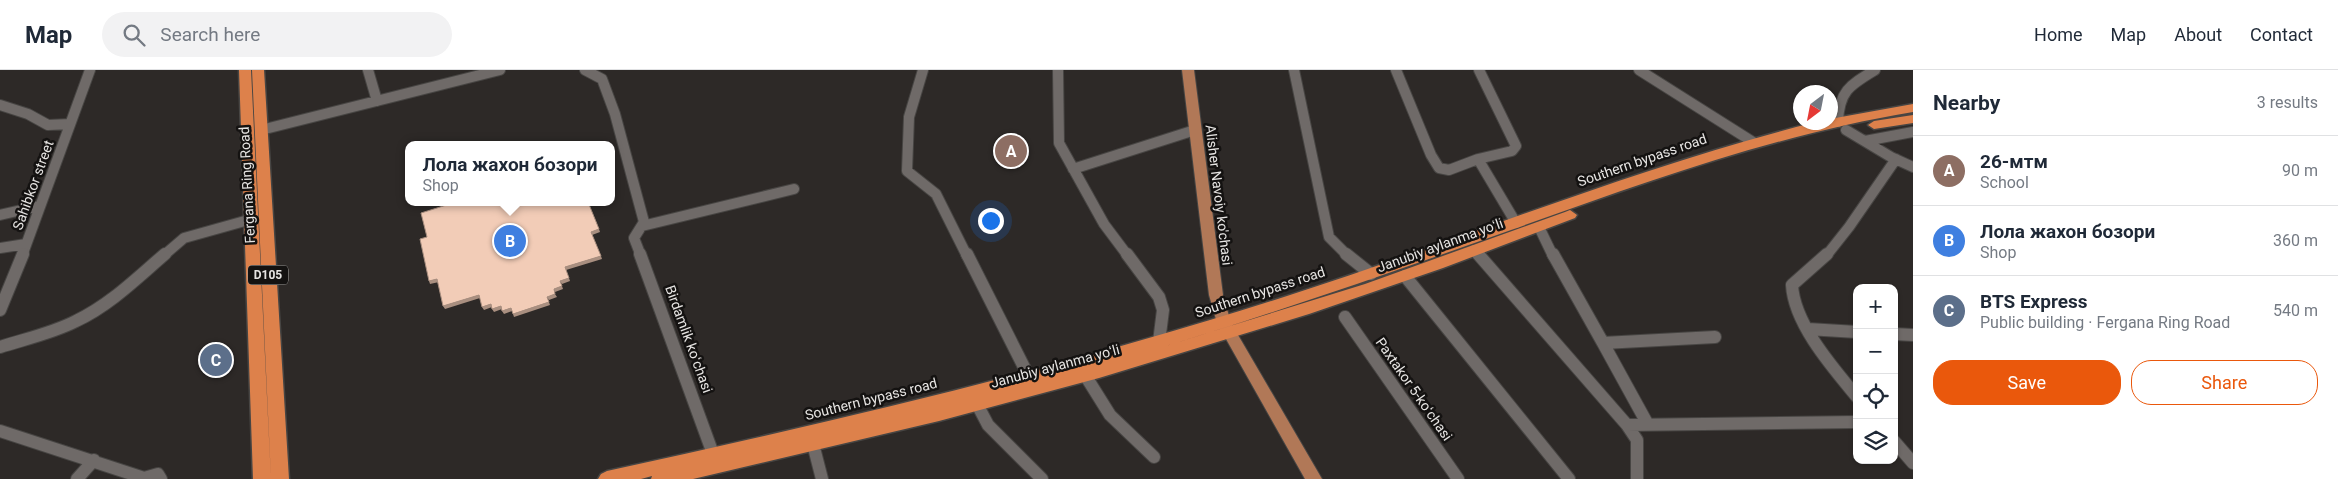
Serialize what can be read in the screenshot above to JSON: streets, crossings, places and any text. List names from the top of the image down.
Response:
{
  "streets": {
    "highway": [
      "Southern bypass road",
      "Fergana Ring Road",
      "Janubiy aylanma yoʻli",
      "D105"
    ],
    "main road": ["Alisher Navoiy ko'chasi"],
    "street": ["Sahibkor street", "Birdamlik koʻchasi", "Paxtakor 5-koʻchasi"]
  },
  "crossings": [
    ["Southern bypass road", "Alisher Navoiy ko'chasi"],
    ["Southern bypass road", "Janubiy aylanma yoʻli"],
    ["Southern bypass road", "Birdamlik koʻchasi"],
    ["Alisher Navoiy ko'chasi", "Janubiy aylanma yoʻli"]
  ],
  "north": "bottom left",
  "page": {
    "header": "Map",
    "search": "Search here",
    "nav": [
      "Home",
      "Map",
      "About",
      "Contact"
    ],
    "heading": ["Nearby", "3 results"],
    "pins": ["A", "B", "C"],
    "list": [
      {
        "mark": "A",
        "name": "26-мтм",
        "note": "School",
        "value": "90 m"
      },
      {
        "mark": "B",
        "name": "Лола жахон бозори",
        "note": "Shop",
        "value": "360 m"
      },
      {
        "mark": "C",
        "name": "BTS Express",
        "note": "Public building · Fergana Ring Road",
        "value": "540 m"
      }
    ],
    "popup": ["Лола жахон бозори", "Shop"],
    "map_buttons": ["+", "−"],
    "buttons": ["Save", "Share"]
  }
}
